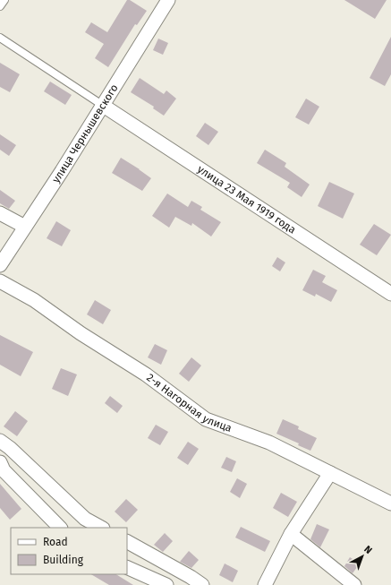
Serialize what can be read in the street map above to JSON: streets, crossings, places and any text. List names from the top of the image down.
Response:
{
  "streets": {
    "street": ["улица Чернышевского", "улица 23 Мая 1919 года", "2-я Нагорная улица"]
  },
  "crossings": [
    ["улица Чернышевского", "улица 23 Мая 1919 года"]
  ],
  "legend": ["Road", "Building"],
  "north": "top right"
}
